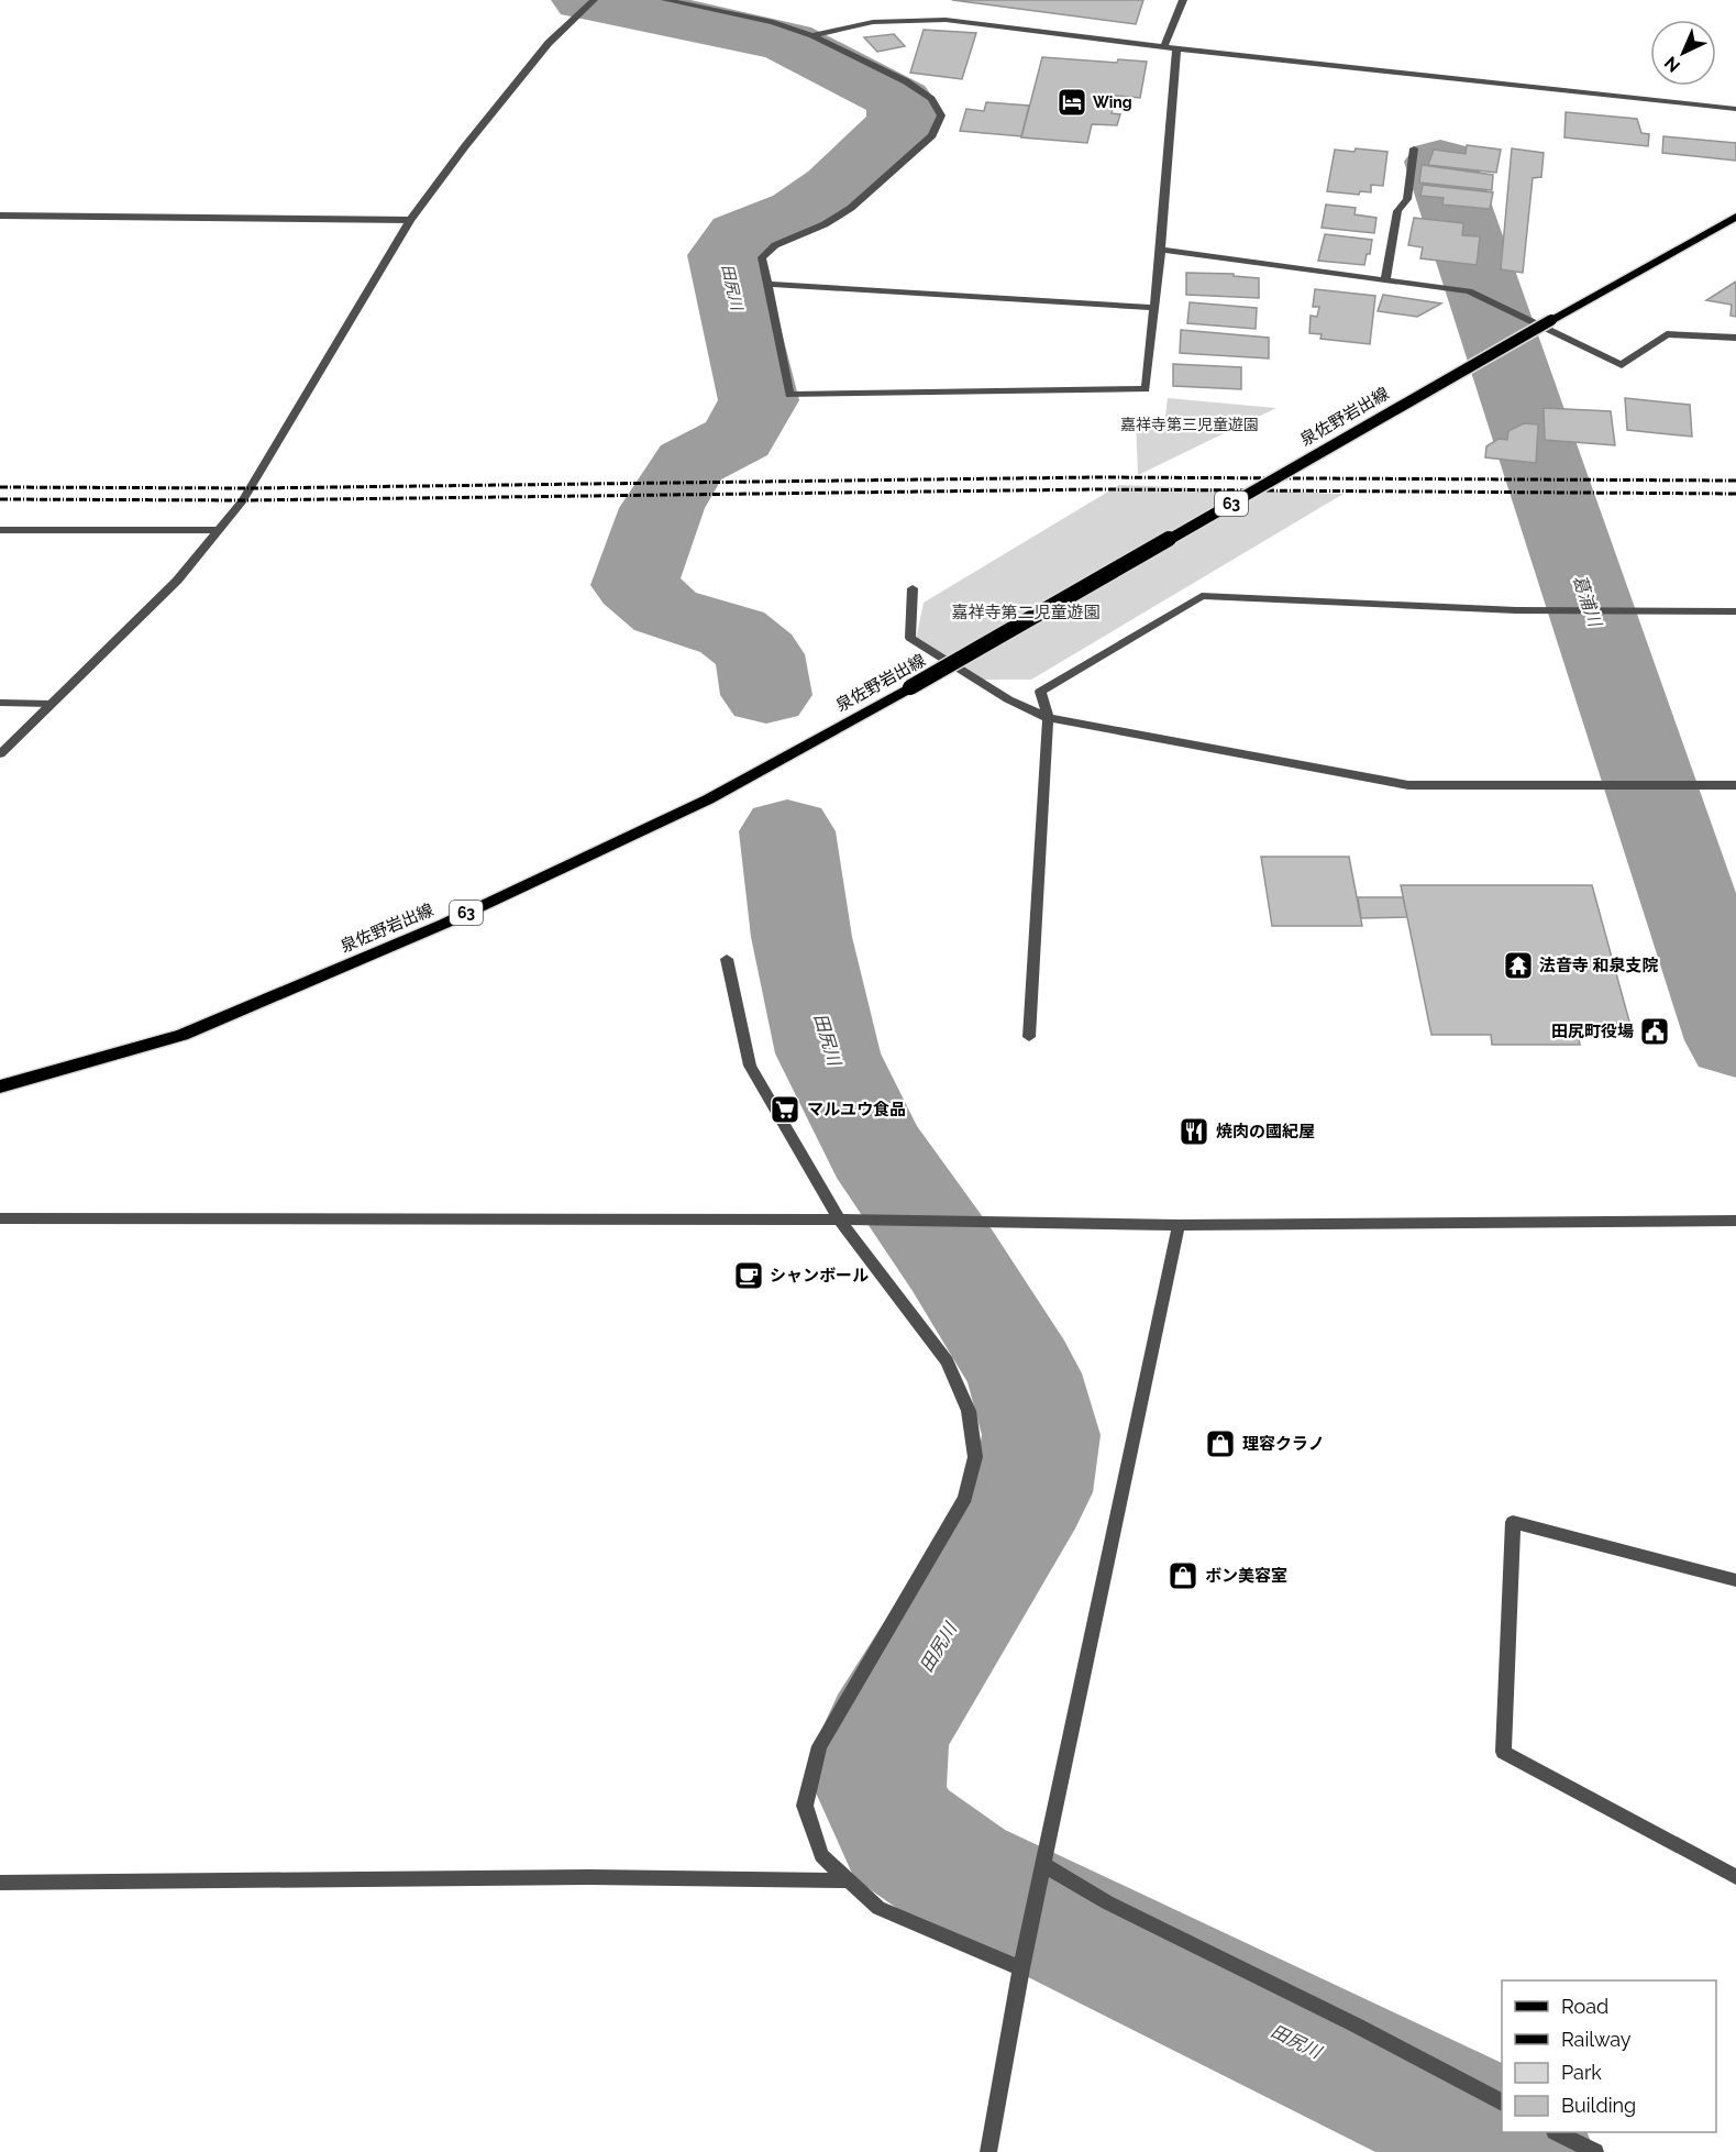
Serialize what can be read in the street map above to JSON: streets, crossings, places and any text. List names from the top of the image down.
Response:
{
  "streets": {
    "main road": ["泉佐野岩出線", "63"]
  },
  "water": ["田尻川", "葛浦川"],
  "parks": ["嘉祥寺第三児童遊園", "嘉祥寺第二児童遊園"],
  "places": {
    "hotel": ["Wing"],
    "temple": ["法音寺 和泉支院"],
    "public building": ["田尻町役場"],
    "supermarket": ["マルユウ食品"],
    "restaurant": ["焼肉の國紀屋"],
    "cafe": ["シャンボール"],
    "shop": ["理容クラノ", "ボン美容室"]
  },
  "legend": [
    "Road",
    "Railway",
    "Park",
    "Building"
  ],
  "north": "bottom left"
}
